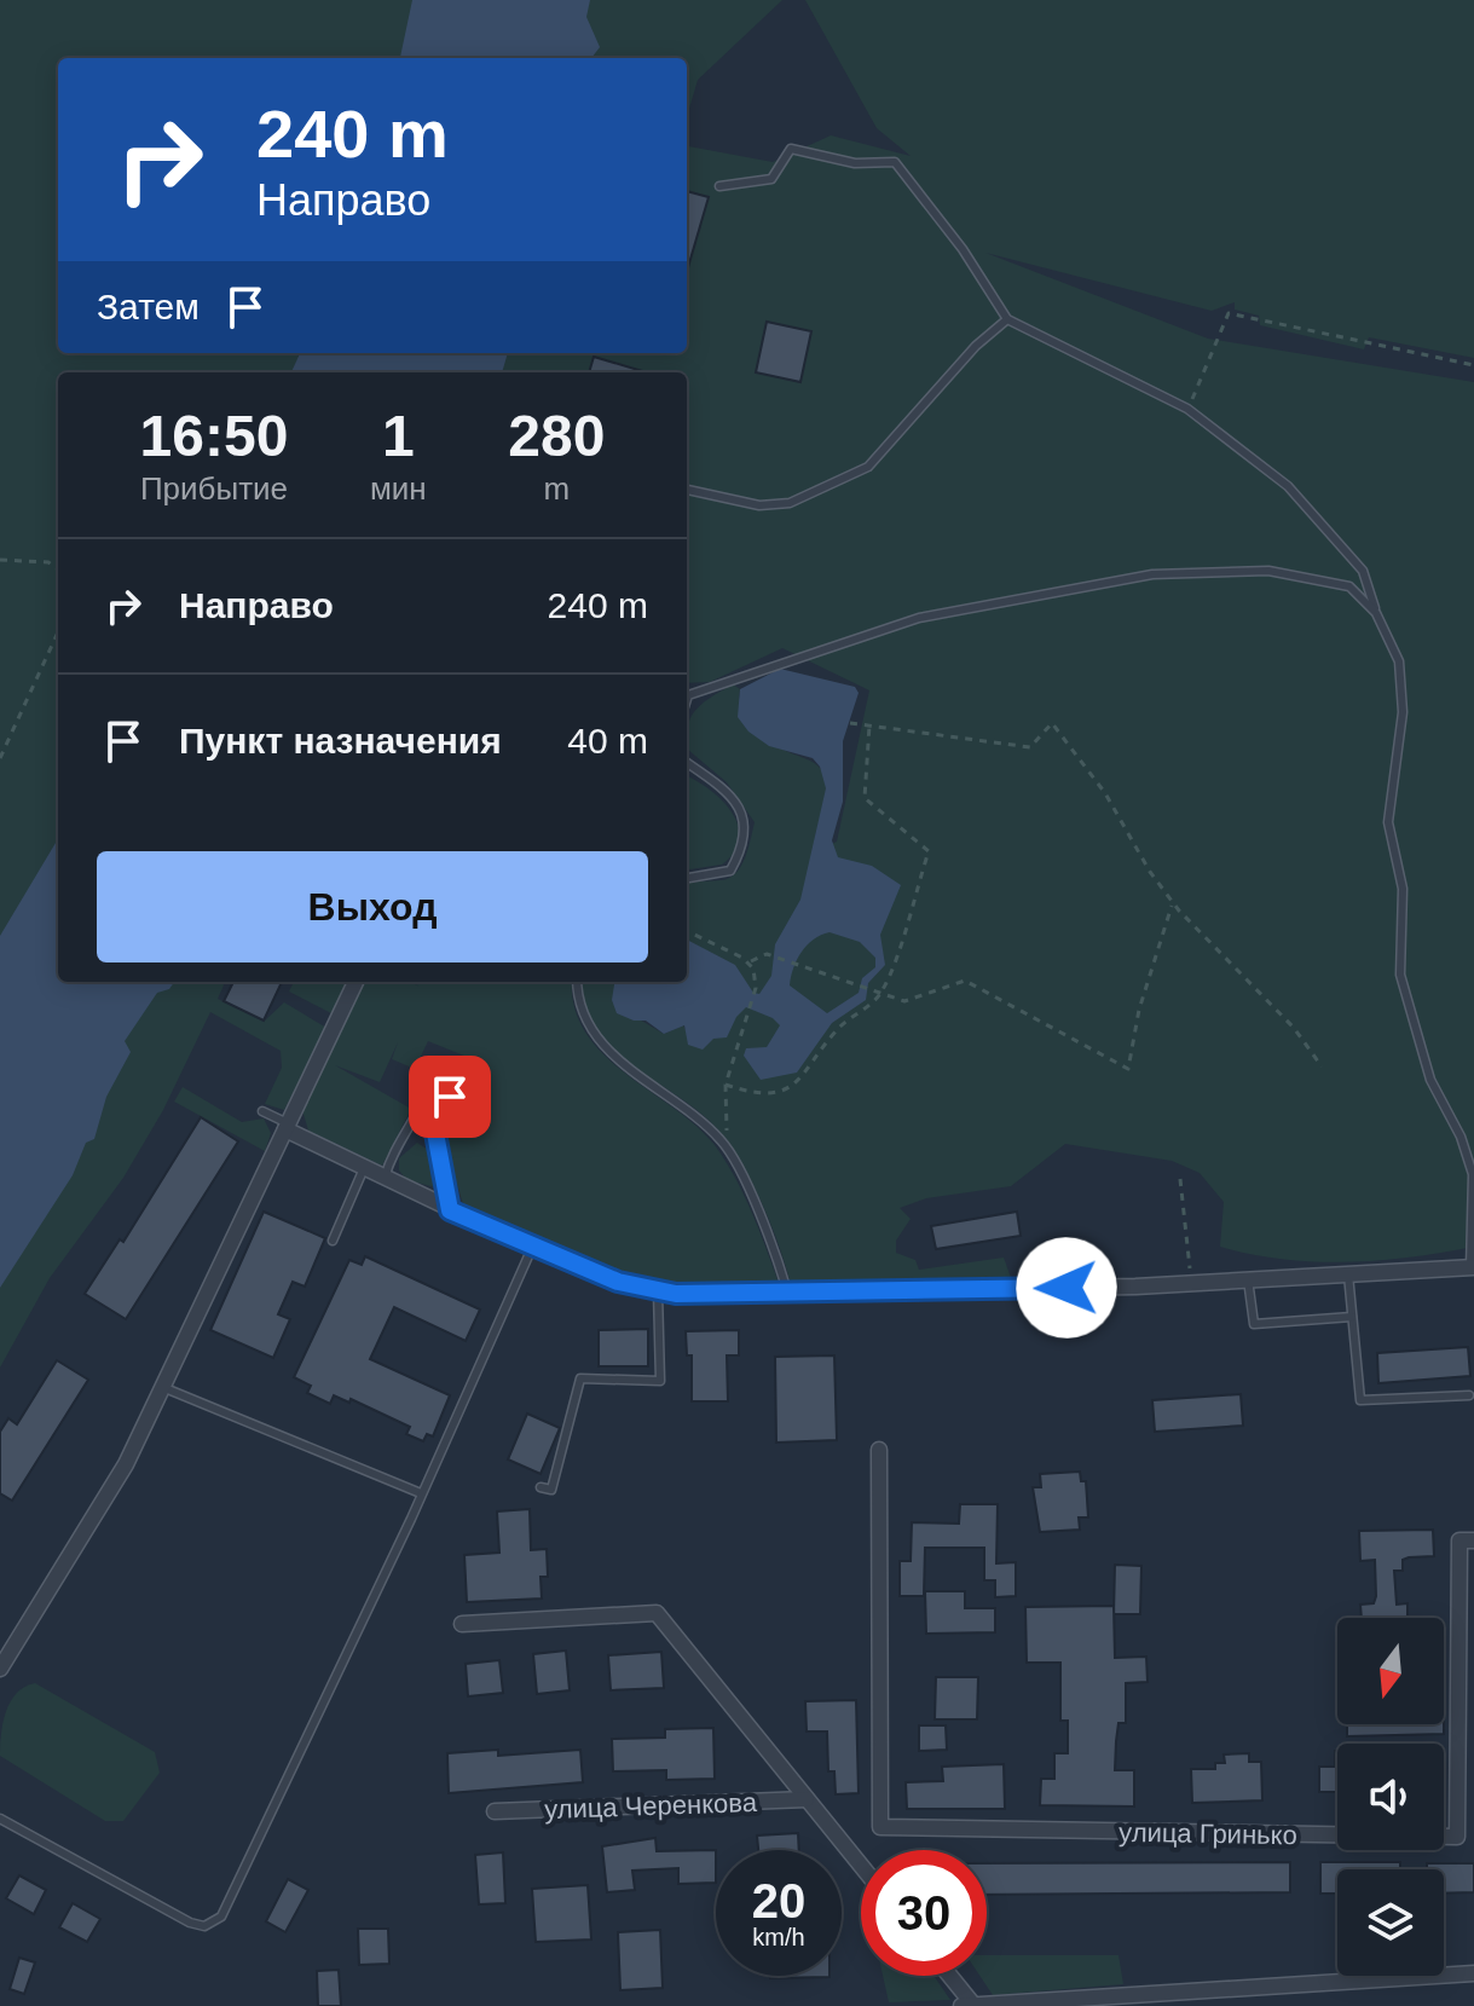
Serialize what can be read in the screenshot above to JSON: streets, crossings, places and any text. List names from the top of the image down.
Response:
{
  "streets": {
    "street": ["улица Черенкова", "улица Гринько"]
  },
  "north": "bottom",
  "page": {
    "turn": ["240 m", "Направо"],
    "then": "Затем",
    "eta": [
      "16:50",
      "Прибытие",
      "1",
      "мин",
      "280",
      "m"
    ],
    "list": [
      {
        "name": "Направо",
        "value": "240 m"
      },
      {
        "name": "Пункт назначения",
        "value": "40 m"
      }
    ],
    "buttons": "Выход",
    "speed": "20 km/h",
    "limit": "30"
  }
}
